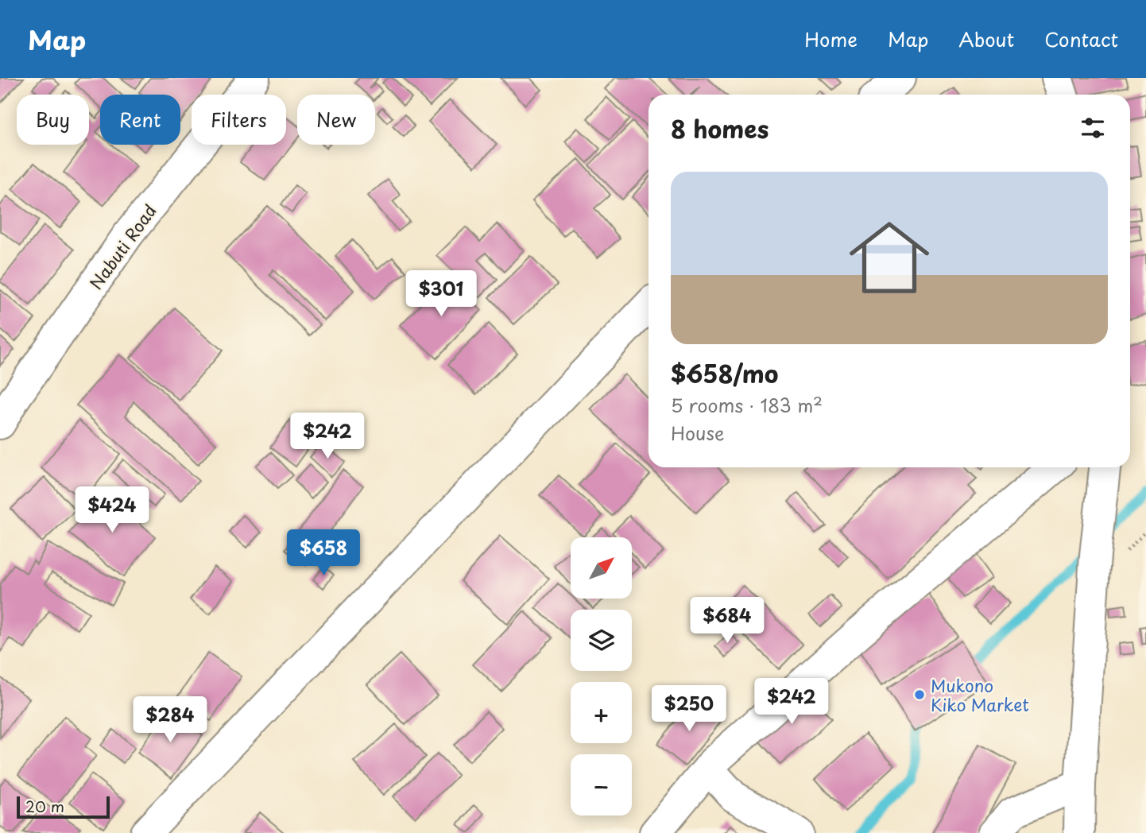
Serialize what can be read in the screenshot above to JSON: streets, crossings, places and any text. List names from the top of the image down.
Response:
{
  "streets": {
    "street": ["Nabuti Road"]
  },
  "places": ["Mukono Kiko Market"],
  "scale_bar": "20 m",
  "north": "top right",
  "page": {
    "header": "Map",
    "nav": [
      "Home",
      "Map",
      "About",
      "Contact"
    ],
    "chip": [
      "Buy",
      "Rent",
      "Filters",
      "New"
    ],
    "heading": "8 homes",
    "list": [
      {
        "name": "$658/mo",
        "note": "5 rooms · 183 m² · House"
      }
    ],
    "price": [
      "$301",
      "$242",
      "$424",
      "$658",
      "$684",
      "$242",
      "$250",
      "$284"
    ],
    "map_buttons": ["+", "−"],
    "scale": "20 m"
  }
}
